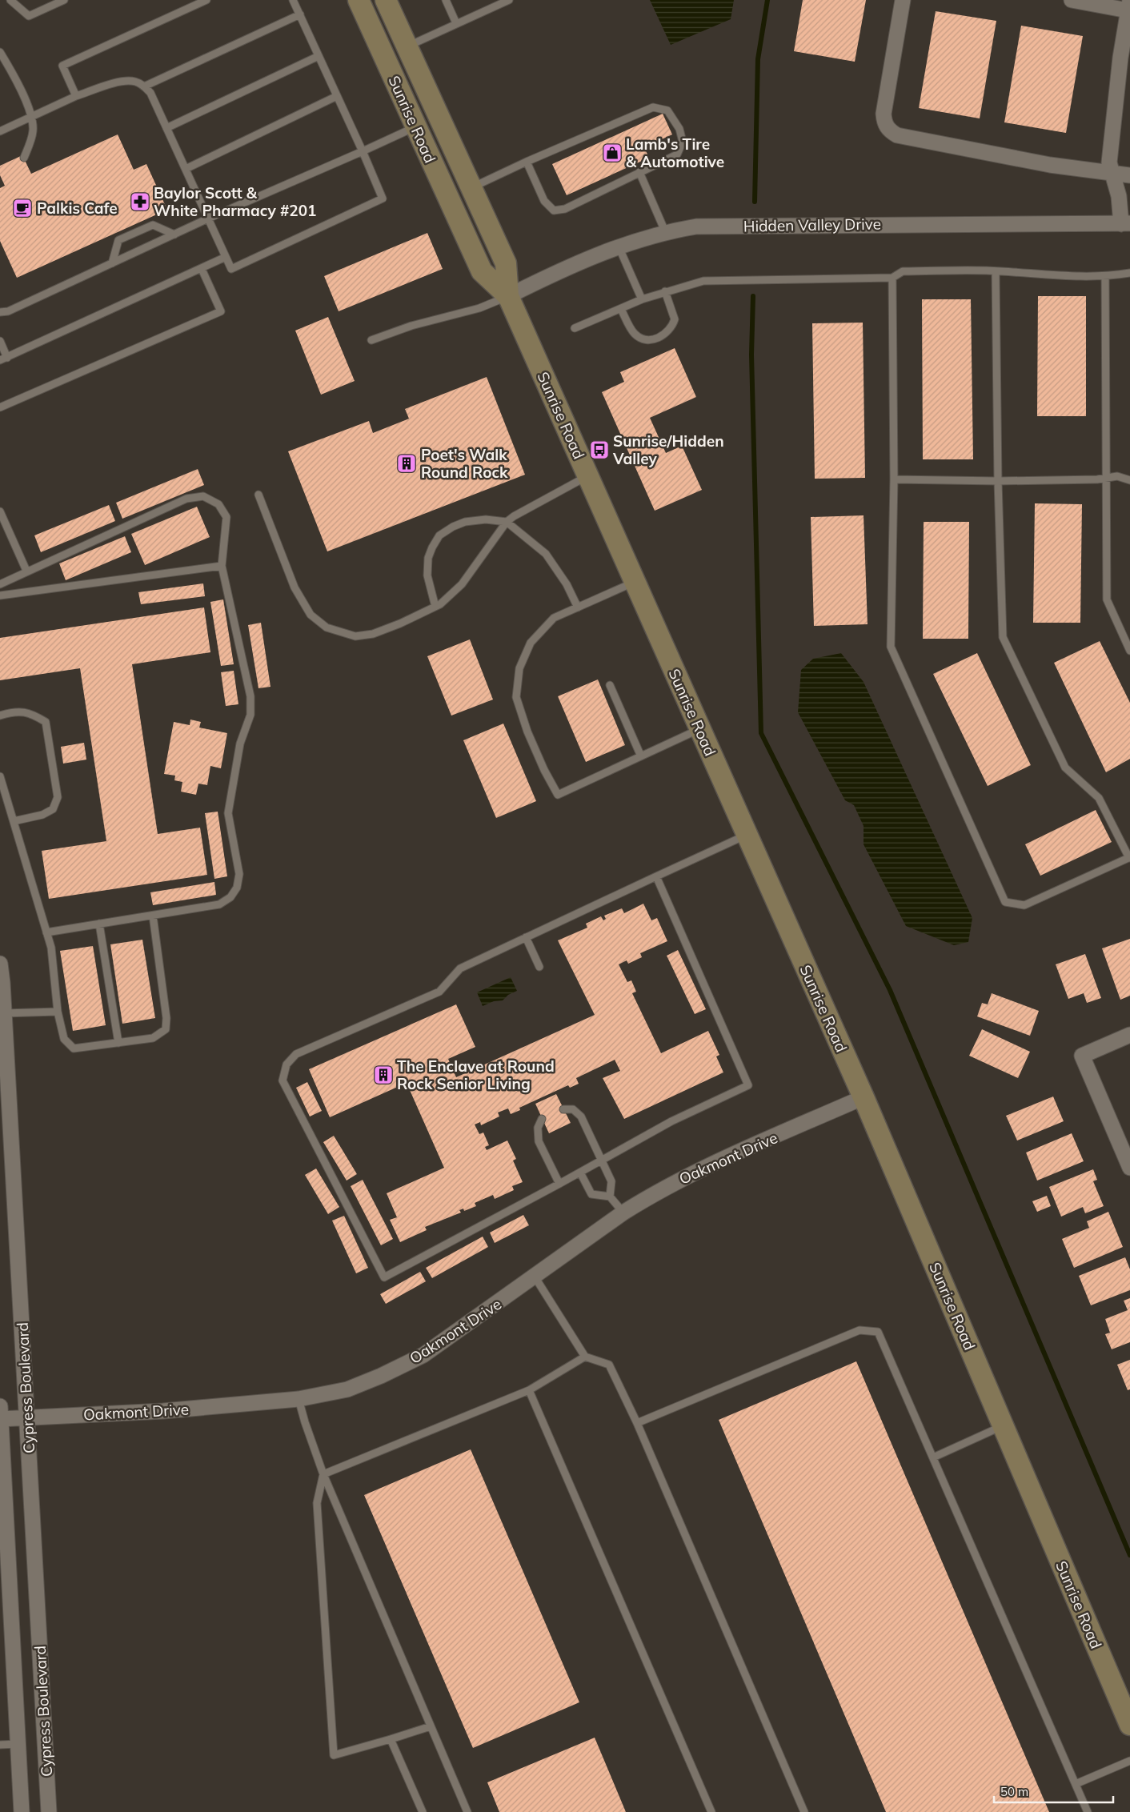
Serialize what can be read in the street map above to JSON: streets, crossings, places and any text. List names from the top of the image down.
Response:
{
  "streets": {
    "main road": ["Sunrise Road"],
    "street": ["Hidden Valley Drive", "Oakmont Drive", "Cypress Boulevard"]
  },
  "crossings": [
    ["Sunrise Road", "Hidden Valley Drive"],
    ["Sunrise Road", "Oakmont Drive"],
    ["Oakmont Drive", "Cypress Boulevard"]
  ],
  "places": {
    "shop": ["Lamb's Tire & Automotive"],
    "pharmacy": ["Baylor Scott & White Pharmacy #201"],
    "cafe": ["Palkis Cafe"],
    "bus stop": ["Sunrise/Hidden Valley"],
    "building": ["Poet's Walk Round Rock", "The Enclave at Round Rock Senior Living"]
  },
  "scale_bar": "50 m"
}
